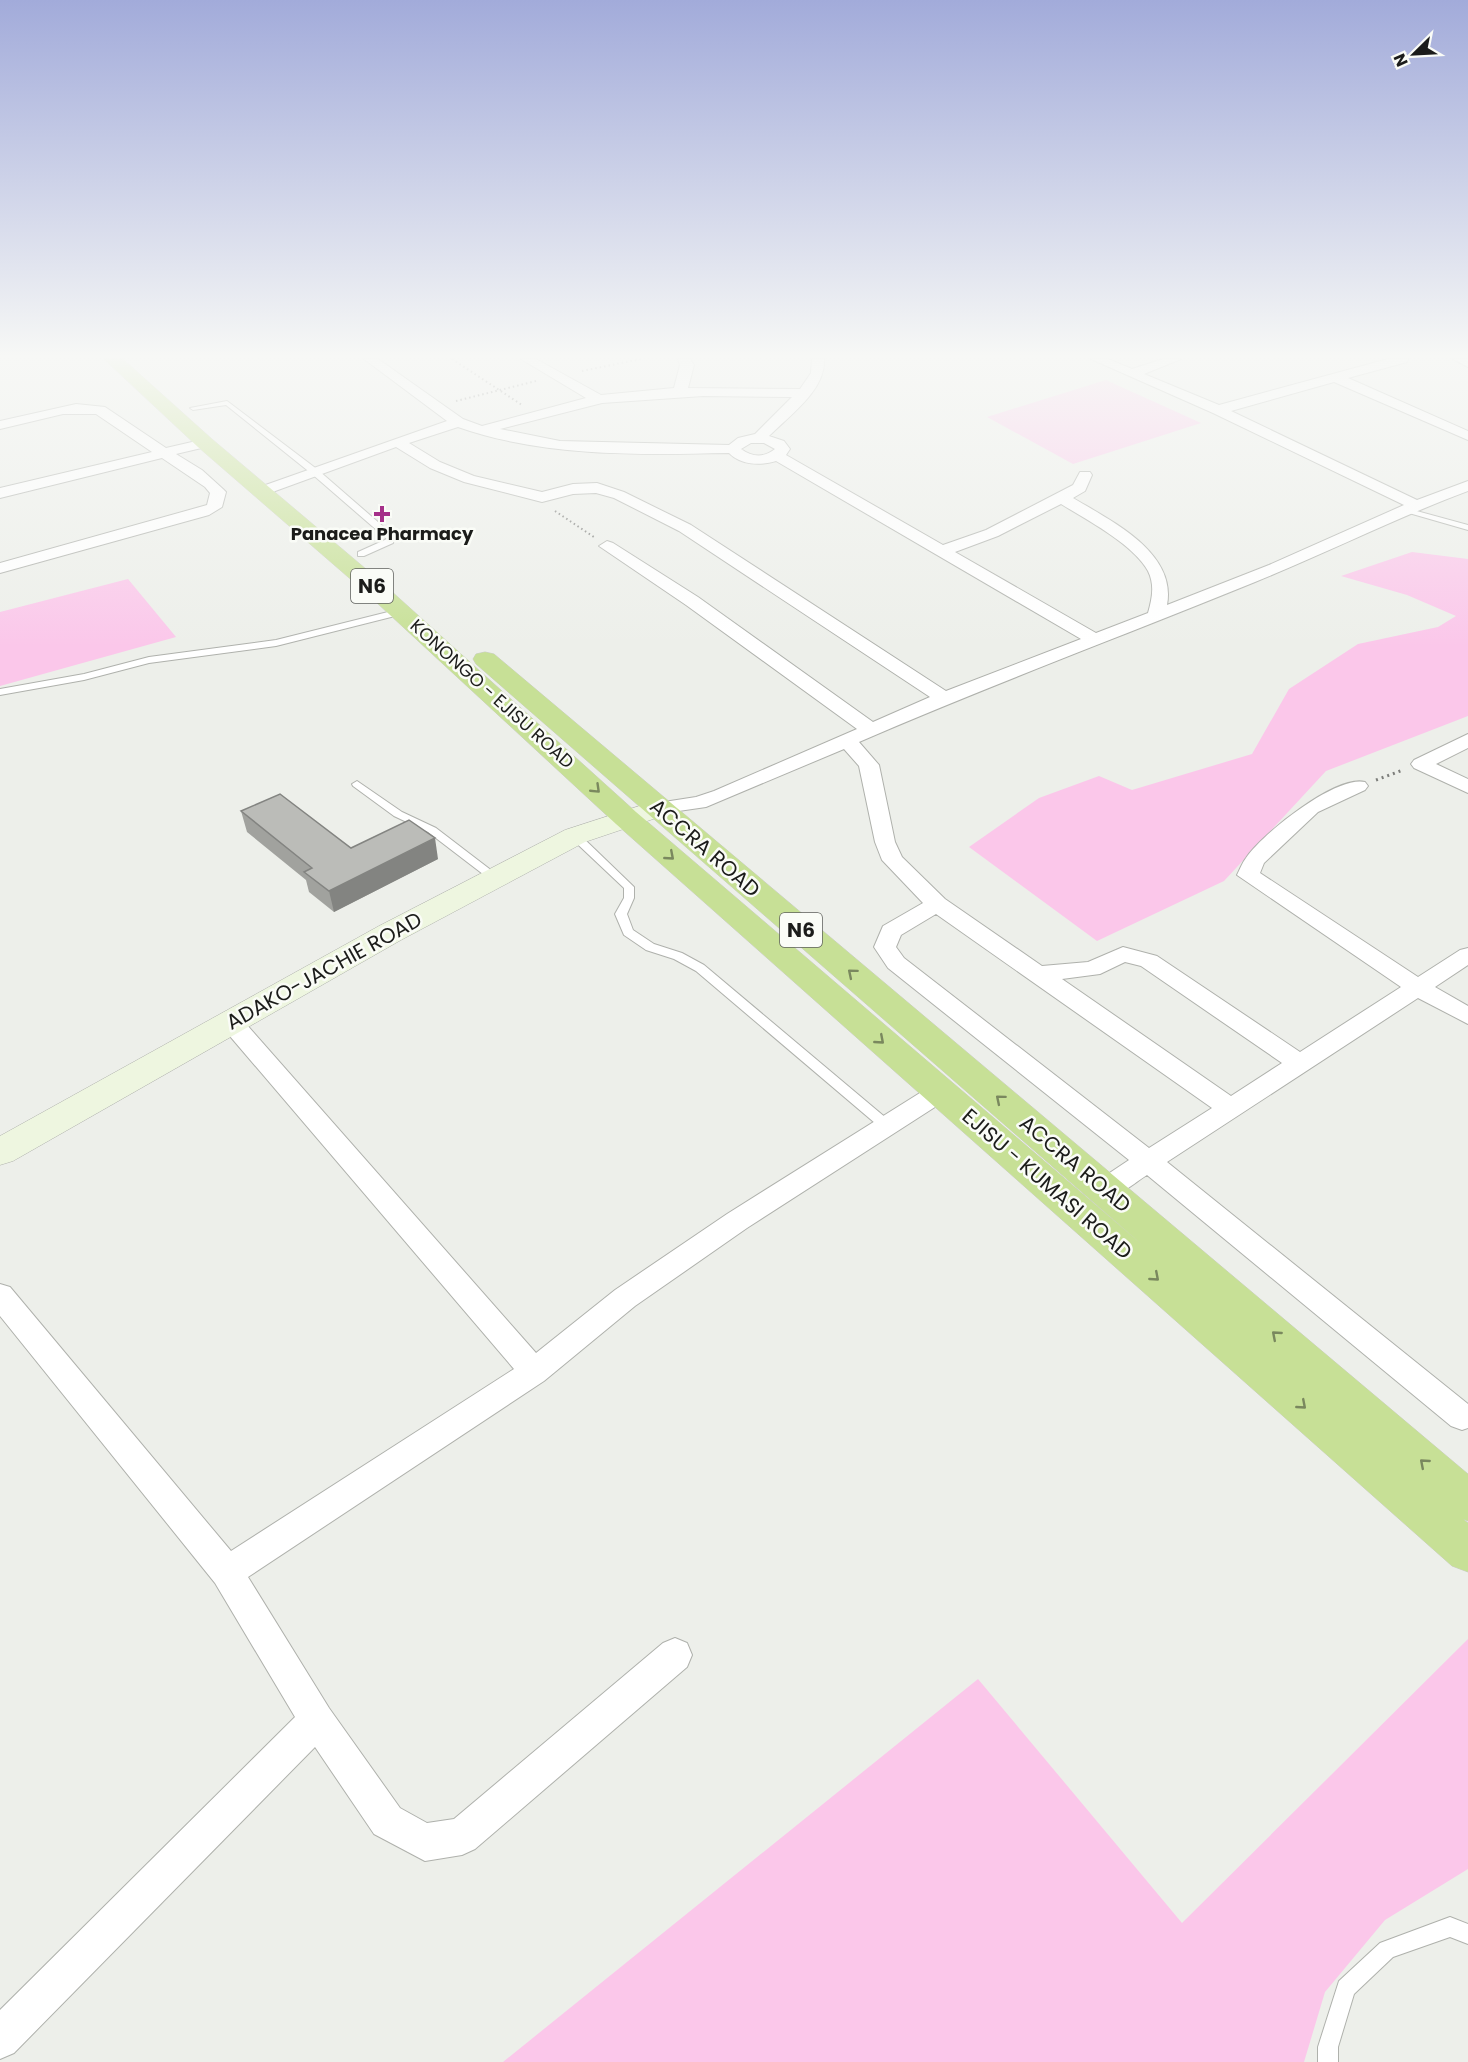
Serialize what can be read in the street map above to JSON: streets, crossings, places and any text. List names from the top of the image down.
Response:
{
  "streets": {
    "highway": [
      "N6",
      "KONONGO - EJISU ROAD",
      "ACCRA ROAD",
      "EJISU - KUMASI ROAD"
    ],
    "street": ["ADAKO-JACHIE ROAD"]
  },
  "crossings": [
    ["KONONGO - EJISU ROAD", "ACCRA ROAD"],
    ["KONONGO - EJISU ROAD", "ADAKO-JACHIE ROAD"],
    ["KONONGO - EJISU ROAD", "EJISU - KUMASI ROAD"],
    ["ACCRA ROAD", "ADAKO-JACHIE ROAD"],
    ["ACCRA ROAD", "EJISU - KUMASI ROAD"],
    ["ADAKO-JACHIE ROAD", "EJISU - KUMASI ROAD"]
  ],
  "one_way": ["KONONGO - EJISU ROAD", "ACCRA ROAD", "EJISU - KUMASI ROAD"],
  "places": {
    "health": ["Panacea Pharmacy"]
  },
  "north": "bottom left"
}
